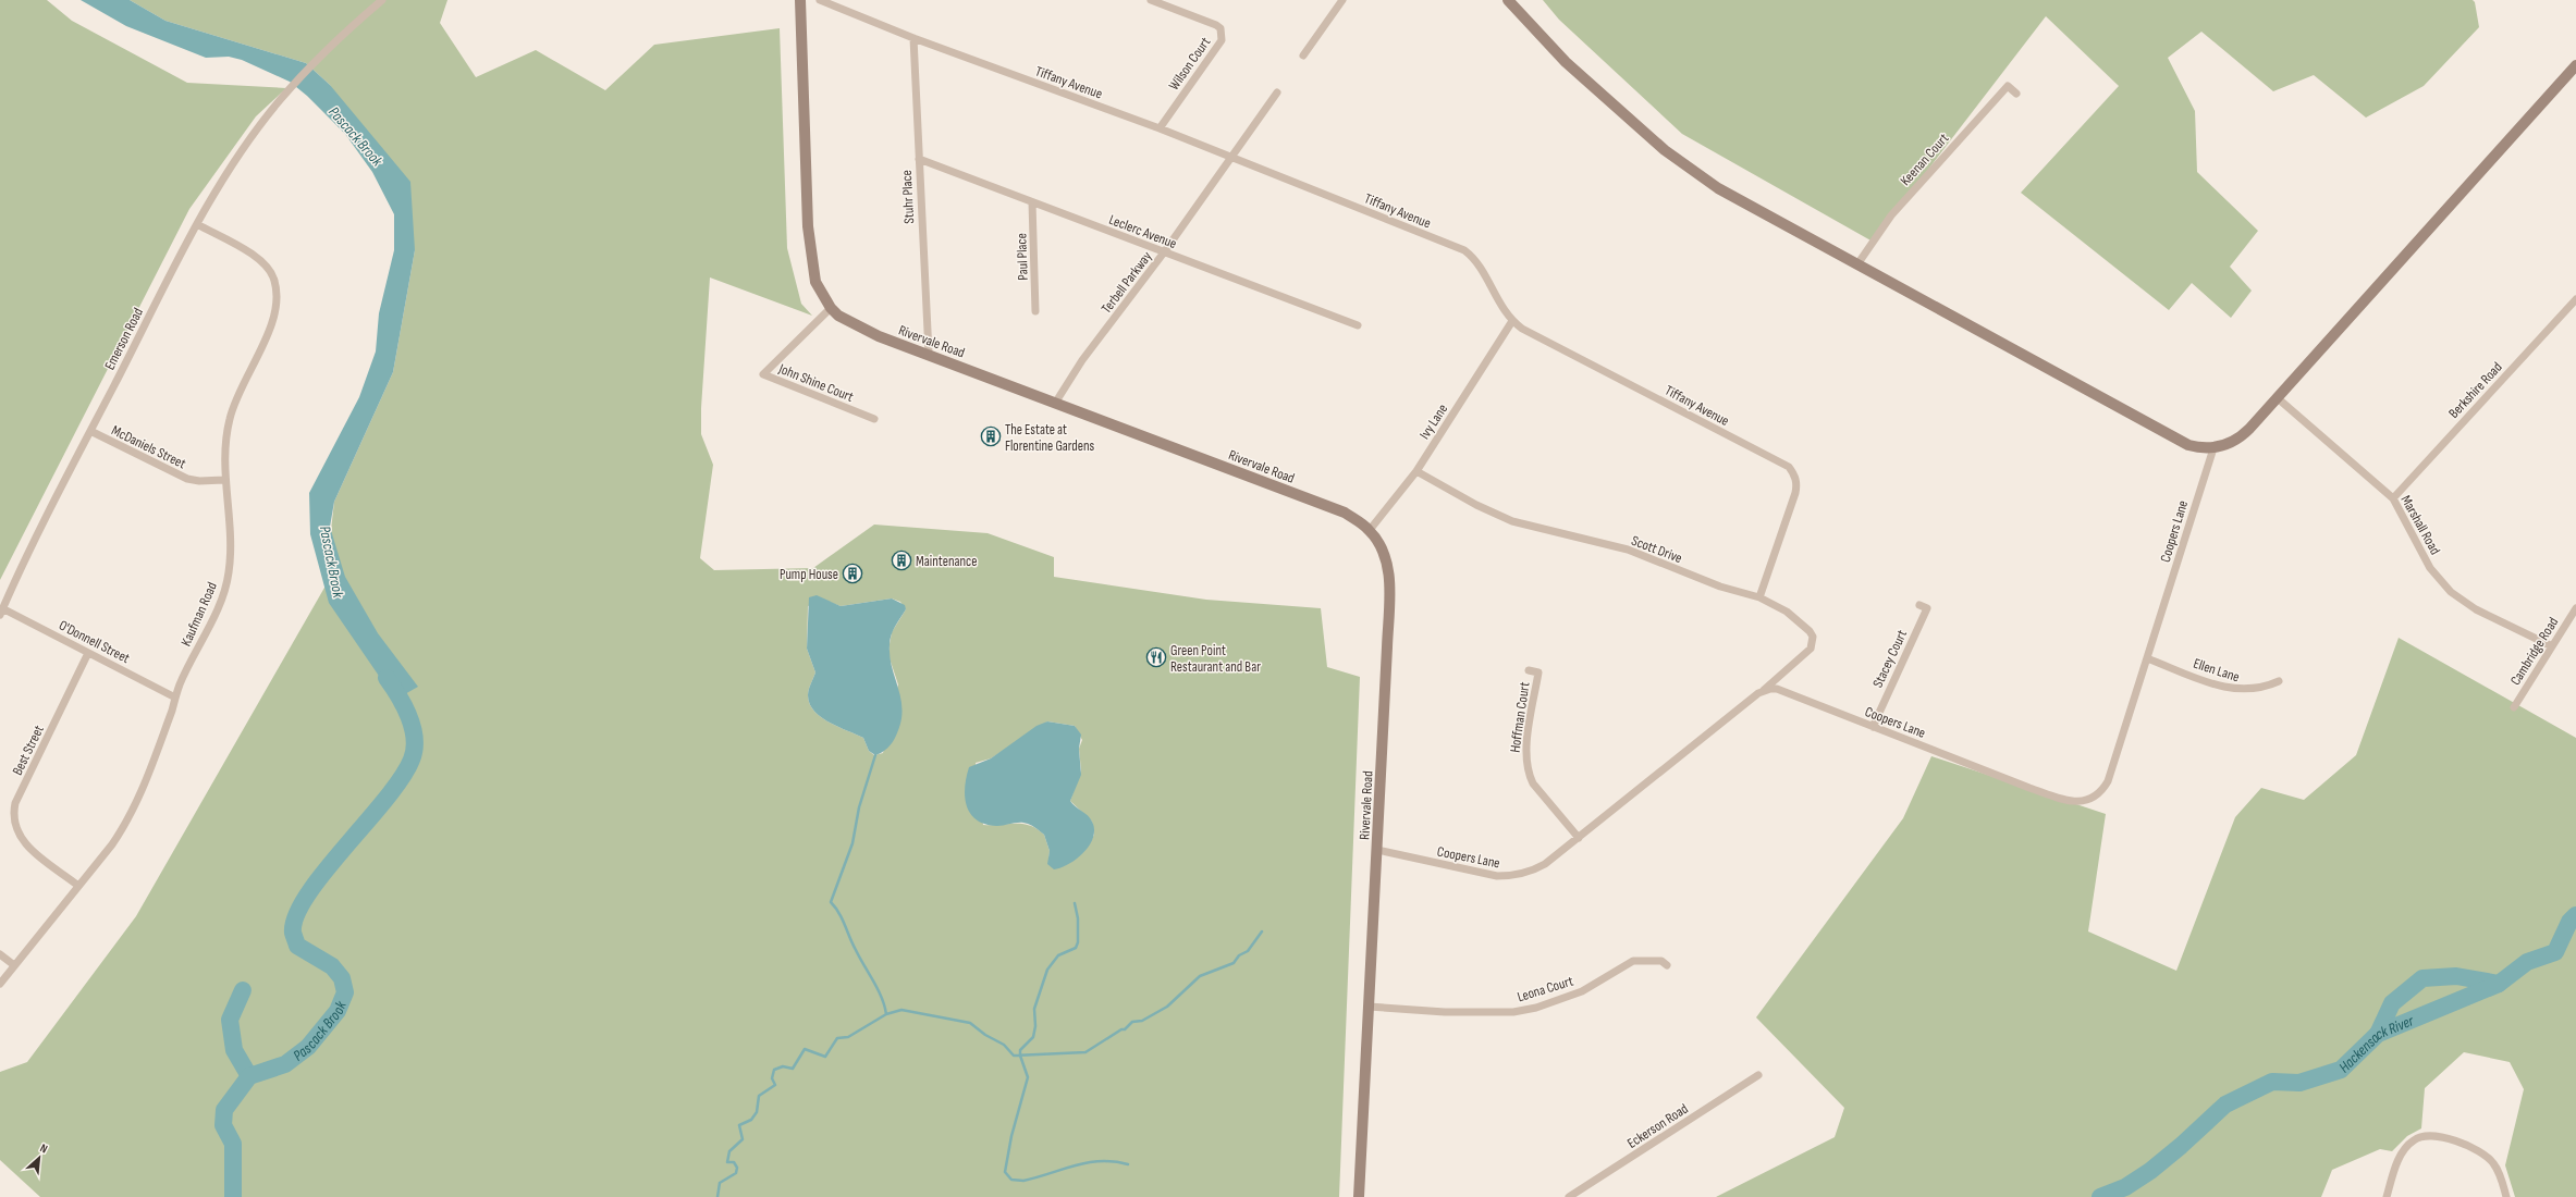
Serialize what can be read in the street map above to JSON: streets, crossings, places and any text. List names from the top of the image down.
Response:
{
  "streets": {
    "street": [
      "Wilson Court",
      "Tiffany Avenue",
      "Keenan Court",
      "Stuhr Place",
      "Leclerc Avenue",
      "Paul Place",
      "Terbell Parkway",
      "Emerson Road",
      "Rivervale Road",
      "John Shine Court",
      "Berkshire Road",
      "Ivy Lane",
      "McDaniels Street",
      "Marshall Road",
      "Coopers Lane",
      "Scott Drive",
      "Kaufman Road",
      "O'Donnell Street",
      "Cambridge Road",
      "Stacey Court",
      "Ellen Lane",
      "Hoffman Court",
      "Best Street",
      "Leona Court",
      "Eckerson Road"
    ]
  },
  "crossings": [
    ["Wilson Court", "Tiffany Avenue"],
    ["Tiffany Avenue", "Stuhr Place"],
    ["Tiffany Avenue", "Terbell Parkway"],
    ["Tiffany Avenue", "Ivy Lane"],
    ["Tiffany Avenue", "Scott Drive"],
    ["Stuhr Place", "Leclerc Avenue"],
    ["Stuhr Place", "Rivervale Road"],
    ["Leclerc Avenue", "Paul Place"],
    ["Leclerc Avenue", "Terbell Parkway"],
    ["Terbell Parkway", "Rivervale Road"],
    ["Emerson Road", "McDaniels Street"],
    ["Emerson Road", "Kaufman Road"],
    ["Emerson Road", "O'Donnell Street"],
    ["Rivervale Road", "John Shine Court"],
    ["Rivervale Road", "Ivy Lane"],
    ["Rivervale Road", "Coopers Lane"],
    ["Rivervale Road", "Leona Court"],
    ["Berkshire Road", "Marshall Road"],
    ["Ivy Lane", "Scott Drive"],
    ["McDaniels Street", "Kaufman Road"],
    ["Marshall Road", "Cambridge Road"],
    ["Coopers Lane", "Scott Drive"],
    ["Coopers Lane", "Stacey Court"],
    ["Coopers Lane", "Ellen Lane"],
    ["Coopers Lane", "Hoffman Court"],
    ["Kaufman Road", "O'Donnell Street"],
    ["Kaufman Road", "Best Street"],
    ["O'Donnell Street", "Best Street"]
  ],
  "water": ["Pascack Brook", "Hackensack River"],
  "places": {
    "building": ["The Estate at Florentine Gardens", "Maintenance", "Pump House"],
    "restaurant": ["Green Point Restaurant and Bar"]
  },
  "north": "top right"
}
